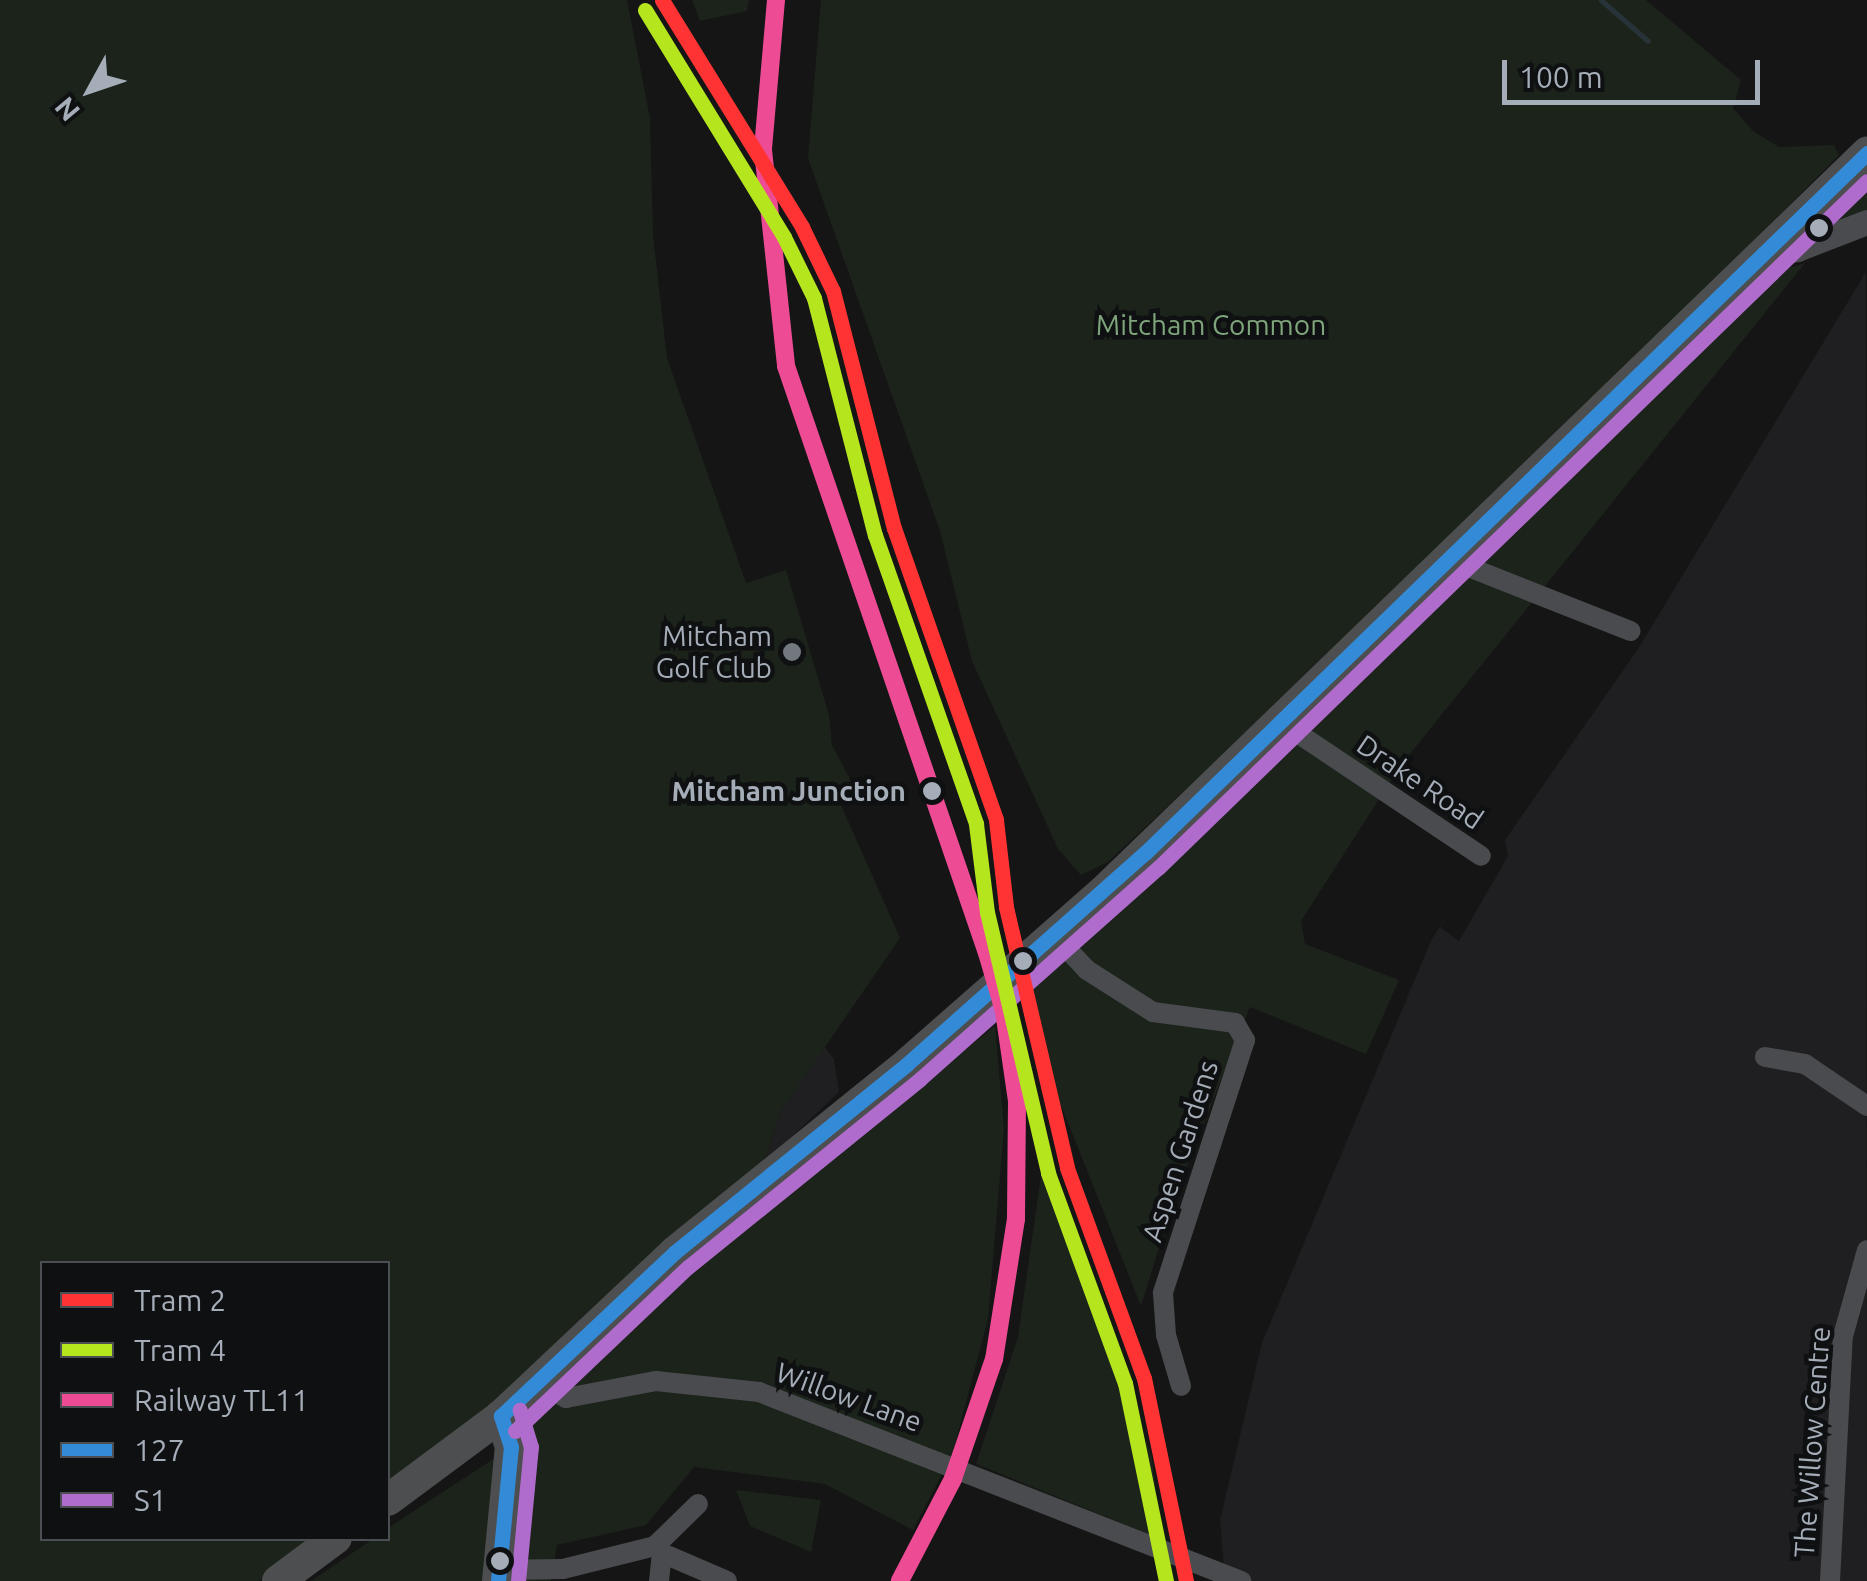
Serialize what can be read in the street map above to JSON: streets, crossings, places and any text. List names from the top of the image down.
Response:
{
  "streets": {
    "street": [
      "Drake Road",
      "Aspen Gardens",
      "Willow Lane",
      "The Willow Centre"
    ]
  },
  "parks": ["Mitcham Common"],
  "places": ["Mitcham Golf Club", "Mitcham Junction"],
  "lines": [
    "tram line 2",
    "rail line TL11",
    "tram line 4",
    "transit line 127",
    "transit line S1"
  ],
  "legend": [
    "Tram 2",
    "Tram 4",
    "Railway TL11",
    "127",
    "S1"
  ],
  "scale_bar": "100 m",
  "north": "bottom left"
}
